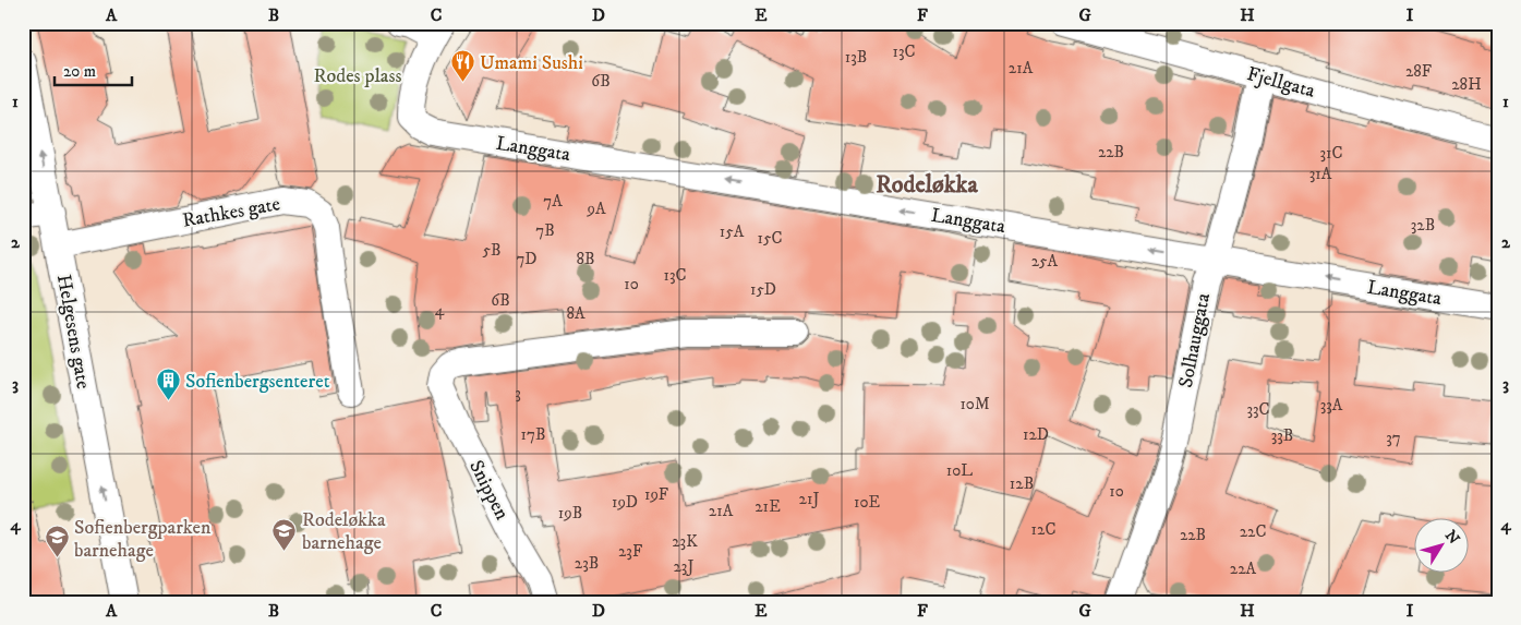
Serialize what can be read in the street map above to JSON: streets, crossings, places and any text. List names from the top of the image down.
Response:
{
  "streets": {
    "street": [
      "Fjellgata",
      "Langgata",
      "Rathkes gate",
      "Helgesens gate",
      "Solhauggata",
      "Snippen"
    ]
  },
  "crossings": [
    ["Fjellgata", "Solhauggata"],
    ["Langgata", "Solhauggata"],
    ["Rathkes gate", "Helgesens gate"]
  ],
  "one_way": ["Langgata", "Helgesens gate"],
  "districts": ["Rodeløkka"],
  "parks": ["Rodes plass"],
  "places": {
    "restaurant": ["Umami Sushi"],
    "building": ["Sofienbergsenteret"],
    "school or university": ["Rodeløkka barnehage", "Sofienbergparken barnehage"]
  },
  "house_numbers": [
    "13C",
    "13B",
    "21A",
    "28F",
    "6B",
    "28H",
    "22B",
    "31C",
    "31A",
    "7A",
    "9A",
    "32B",
    "7B",
    "15A",
    "15C",
    "5B",
    "7D",
    "8B",
    "25A",
    "13C",
    "10",
    "15D",
    "6B",
    "4",
    "8A",
    "3",
    "10M",
    "33A",
    "33C",
    "17B",
    "12D",
    "33B",
    "37",
    "10L",
    "12B",
    "10",
    "19F",
    "21J",
    "19D",
    "10E",
    "21E",
    "21A",
    "19B",
    "12C",
    "22C",
    "22B",
    "23K",
    "23F",
    "23B",
    "23J",
    "22A"
  ],
  "scale_bar": "20 m",
  "north": "top right",
  "grid": {
    "columns": [
      "A",
      "B",
      "C",
      "D",
      "E",
      "F",
      "G",
      "H",
      "I"
    ],
    "rows": [
      "1",
      "2",
      "3",
      "4"
    ]
  }
}
